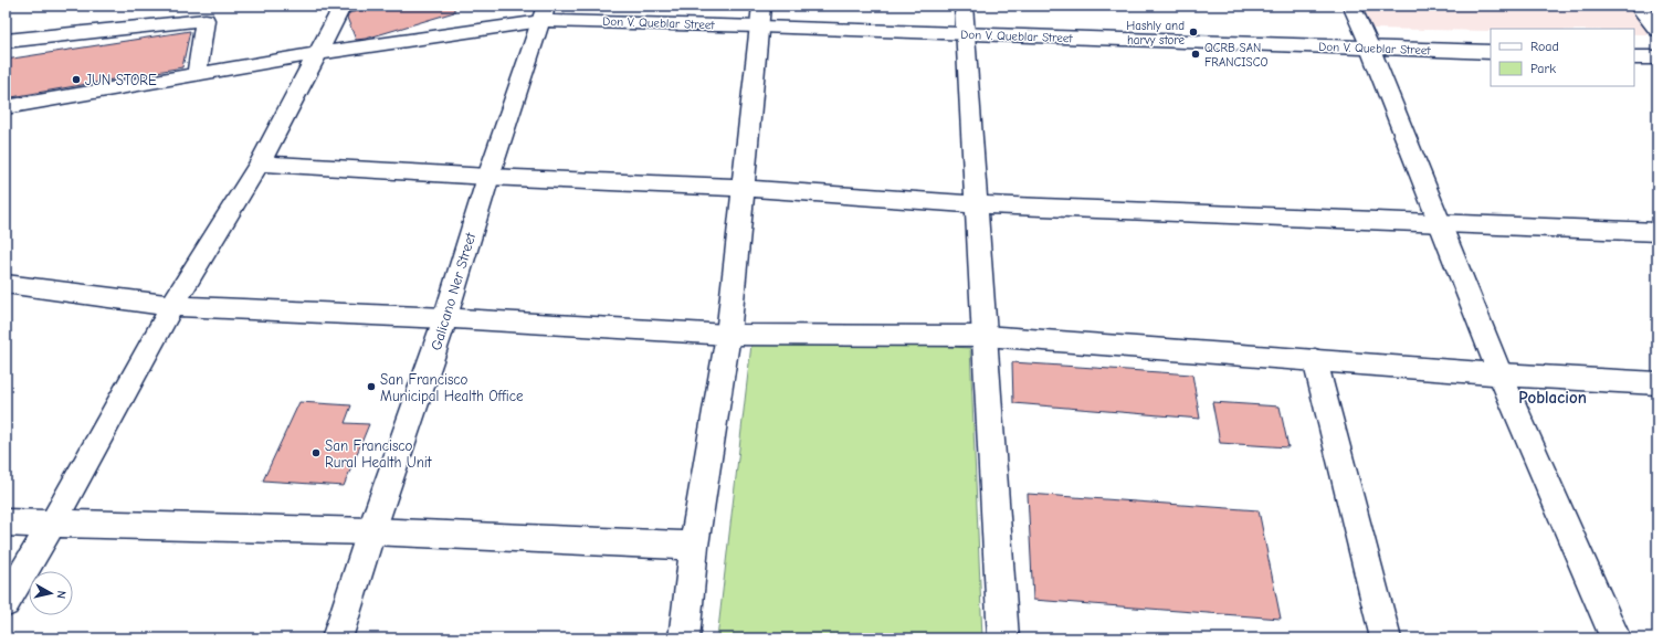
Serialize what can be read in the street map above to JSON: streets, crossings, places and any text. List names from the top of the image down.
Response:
{
  "streets": {
    "street": ["Don V. Queblar Street", "Galicano Ner Street"]
  },
  "crossings": [
    ["Don V. Queblar Street", "Galicano Ner Street"]
  ],
  "districts": ["Poblacion"],
  "places": [
    "Hashly and harvy store",
    "QCRB SAN FRANCISCO",
    "JUN STORE",
    "San Francisco Municipal Health Office",
    "San Francisco Rural Health Unit"
  ],
  "legend": ["Road", "Park"],
  "north": "right"
}
